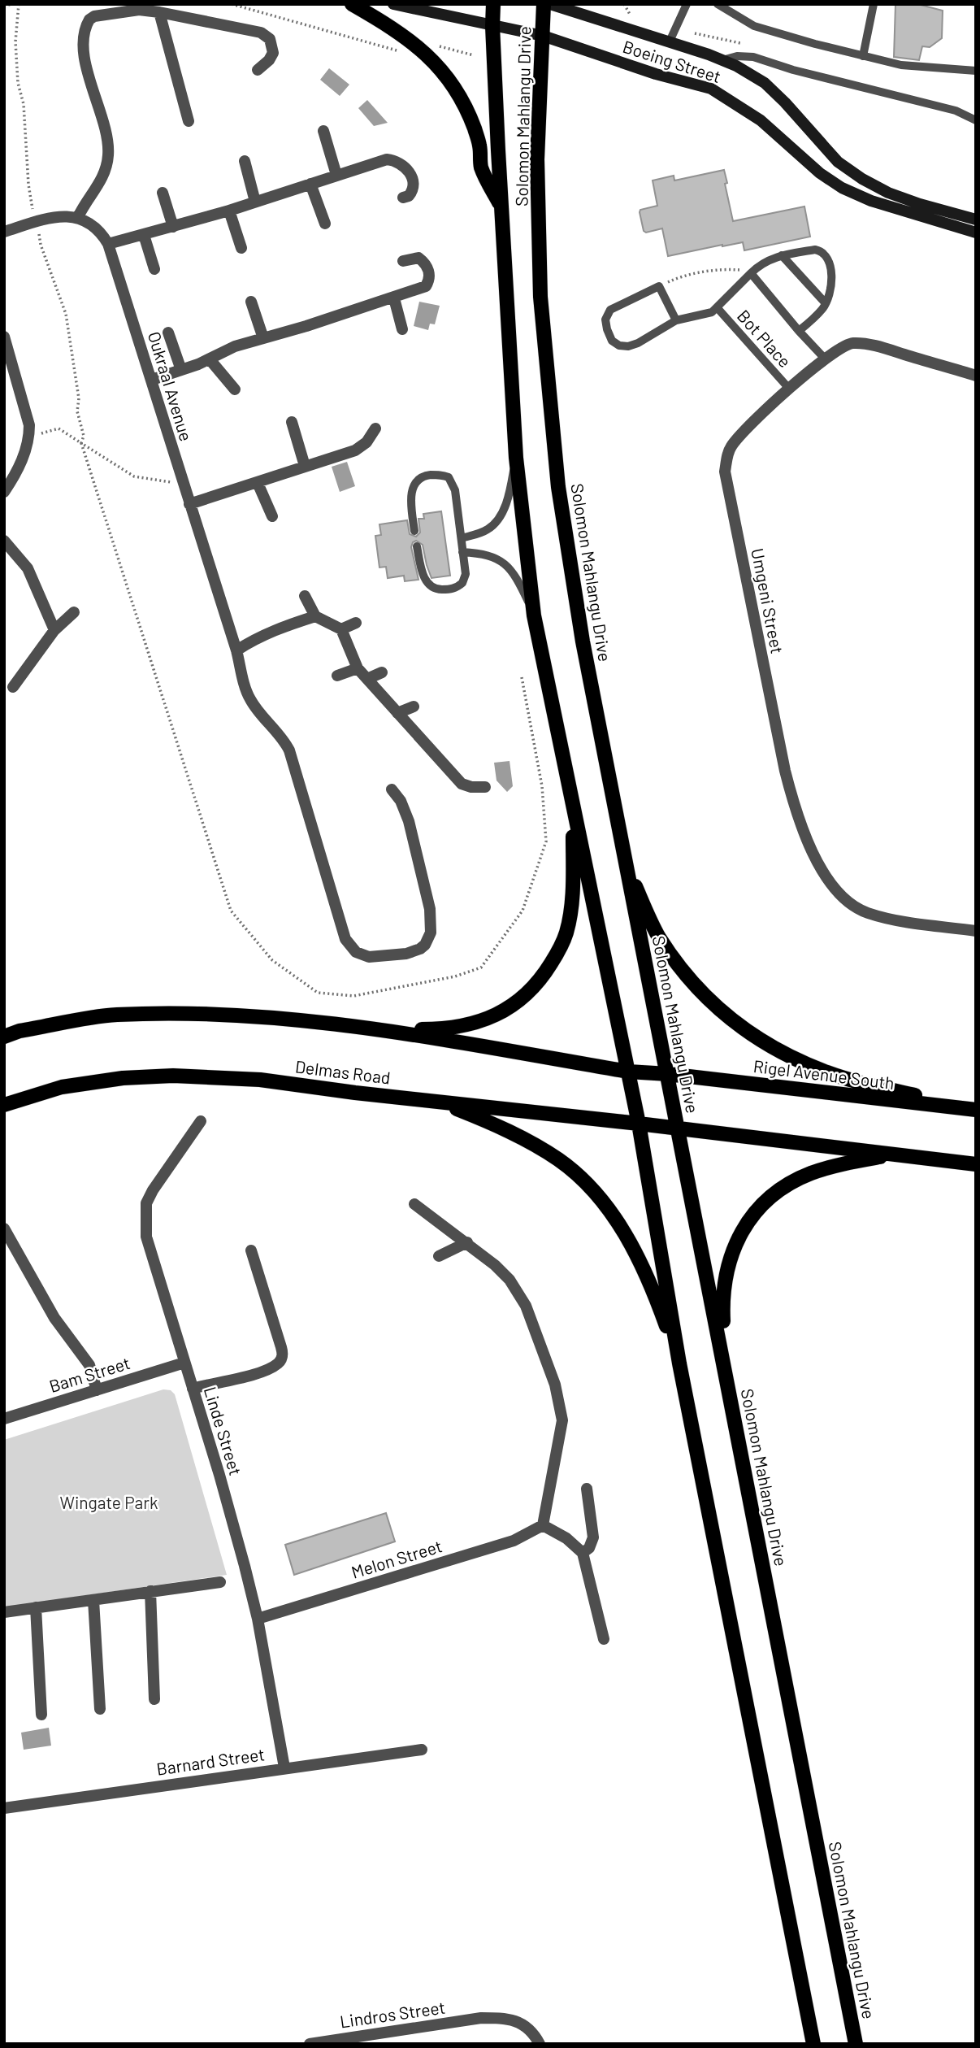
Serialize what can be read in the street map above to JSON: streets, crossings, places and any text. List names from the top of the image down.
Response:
{
  "streets": {
    "main road": ["Solomon Mahlangu Drive", "Delmas Road", "Rigel Avenue South"],
    "street": [
      "Boeing Street",
      "Oukraal Avenue",
      "Umgeni Street",
      "Bam Street",
      "Linde Street",
      "Melon Street",
      "Barnard Street",
      "Lindros Street"
    ],
    "lane": ["Bot Place"]
  },
  "crossings": [
    ["Boeing Street", "Solomon Mahlangu Drive"],
    ["Solomon Mahlangu Drive", "Delmas Road"],
    ["Solomon Mahlangu Drive", "Rigel Avenue South"],
    ["Bot Place", "Umgeni Street"],
    ["Bam Street", "Linde Street"],
    ["Linde Street", "Melon Street"],
    ["Linde Street", "Barnard Street"]
  ],
  "parks": ["Wingate Park"]
}
